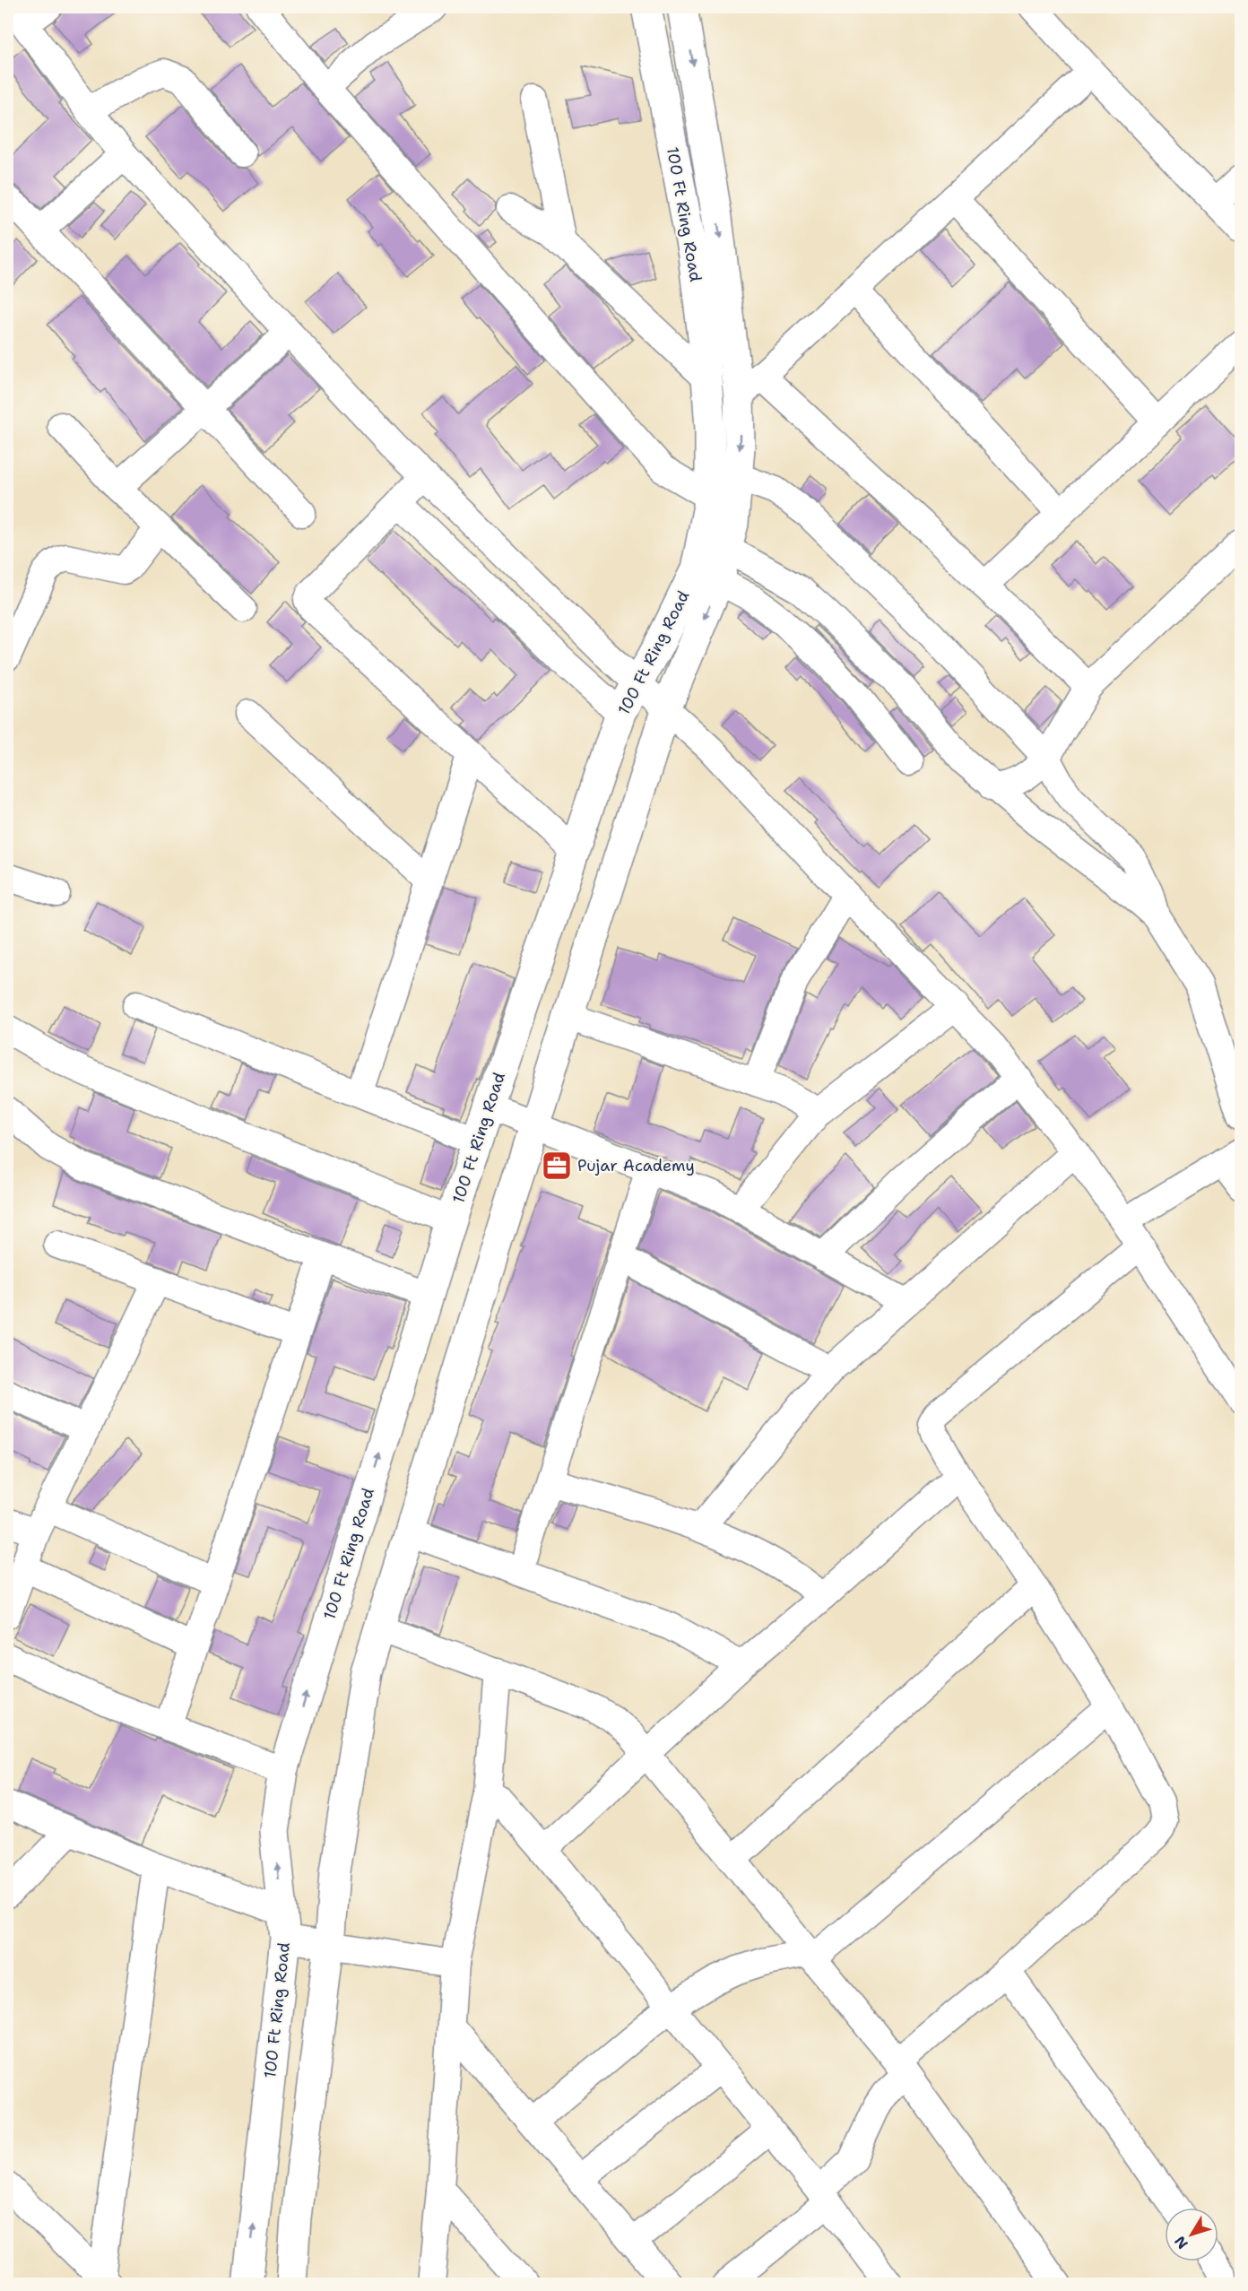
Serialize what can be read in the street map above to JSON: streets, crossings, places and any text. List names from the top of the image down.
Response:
{
  "streets": {
    "main road": ["100 Ft Ring Road"]
  },
  "places": {
    "office": ["Pujar Academy"]
  },
  "north": "bottom left"
}
